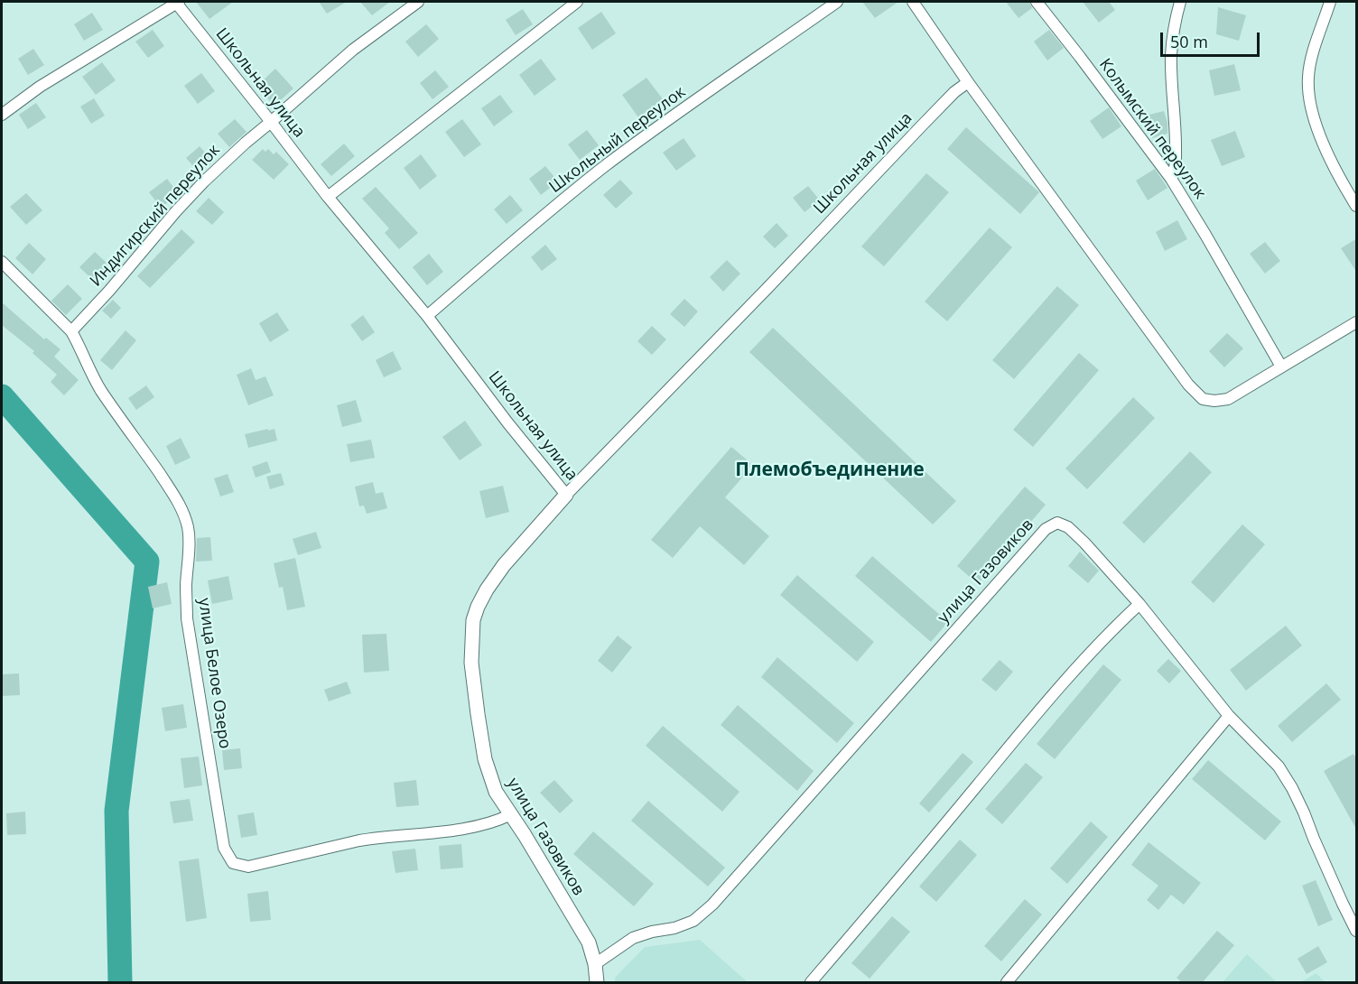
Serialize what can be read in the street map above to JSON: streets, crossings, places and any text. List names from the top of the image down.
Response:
{
  "streets": {
    "street": [
      "Школьная улица",
      "Колымский переулок",
      "Школьный переулок",
      "Индигирский переулок",
      "улица Газовиков",
      "улица Белое Озеро"
    ]
  },
  "crossings": [
    ["Школьная улица", "Школьный переулок"],
    ["Школьная улица", "Индигирский переулок"],
    ["Школьная улица", "улица Газовиков"],
    ["Индигирский переулок", "улица Белое Озеро"],
    ["улица Газовиков", "улица Белое Озеро"]
  ],
  "districts": ["Племобъединение"],
  "scale_bar": "50 m"
}
